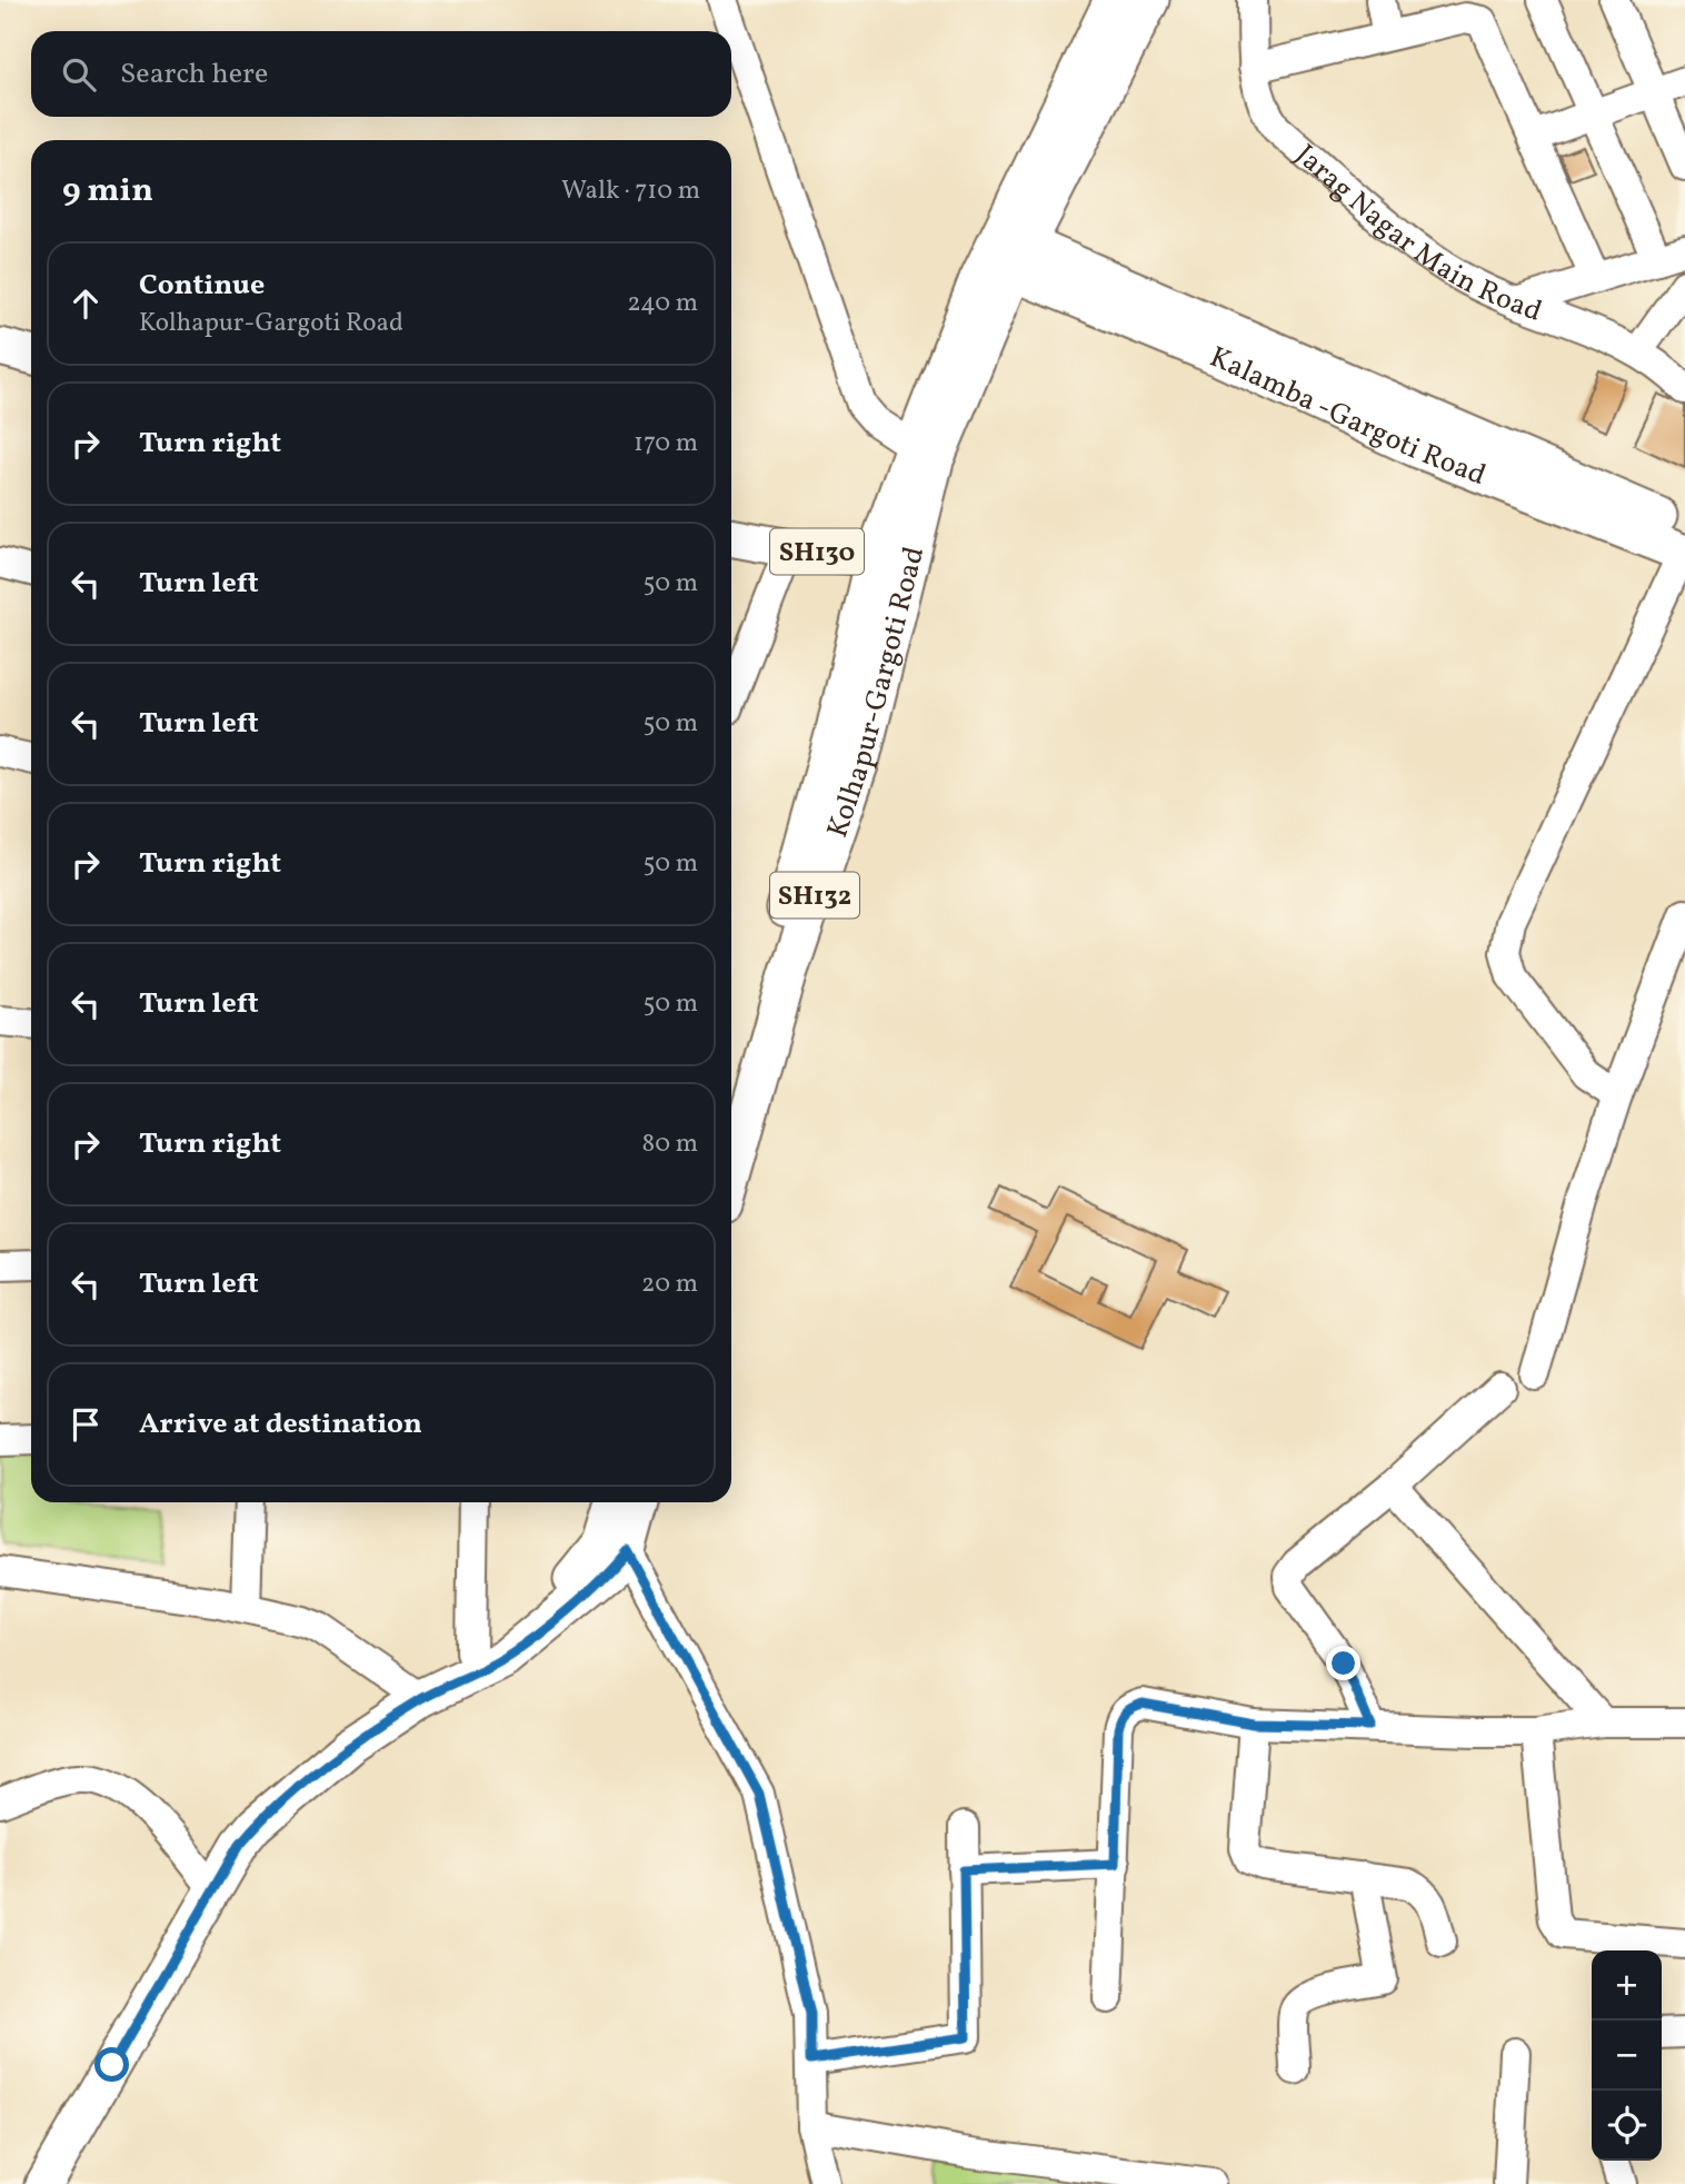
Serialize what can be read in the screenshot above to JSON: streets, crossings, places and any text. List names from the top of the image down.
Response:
{
  "streets": {
    "main road": ["SH130", "Kolhapur-Gargoti Road", "SH132"],
    "street": ["Jarag Nagar Main Road"]
  },
  "crossings": [
    ["SH130", "Kolhapur-Gargoti Road"]
  ],
  "page": {
    "search": "Search here",
    "heading": ["9 min", "Walk · 710 m"],
    "list": [
      ["Continue", "Kolhapur-Gargoti Road", "240 m"],
      ["Turn right", "170 m"],
      ["Turn left", "50 m"],
      ["Turn left", "50 m"],
      ["Turn right", "50 m"],
      ["Turn left", "50 m"],
      ["Turn right", "80 m"],
      ["Turn left", "20 m"],
      "Arrive at destination"
    ],
    "map_buttons": ["+", "−"]
  }
}
